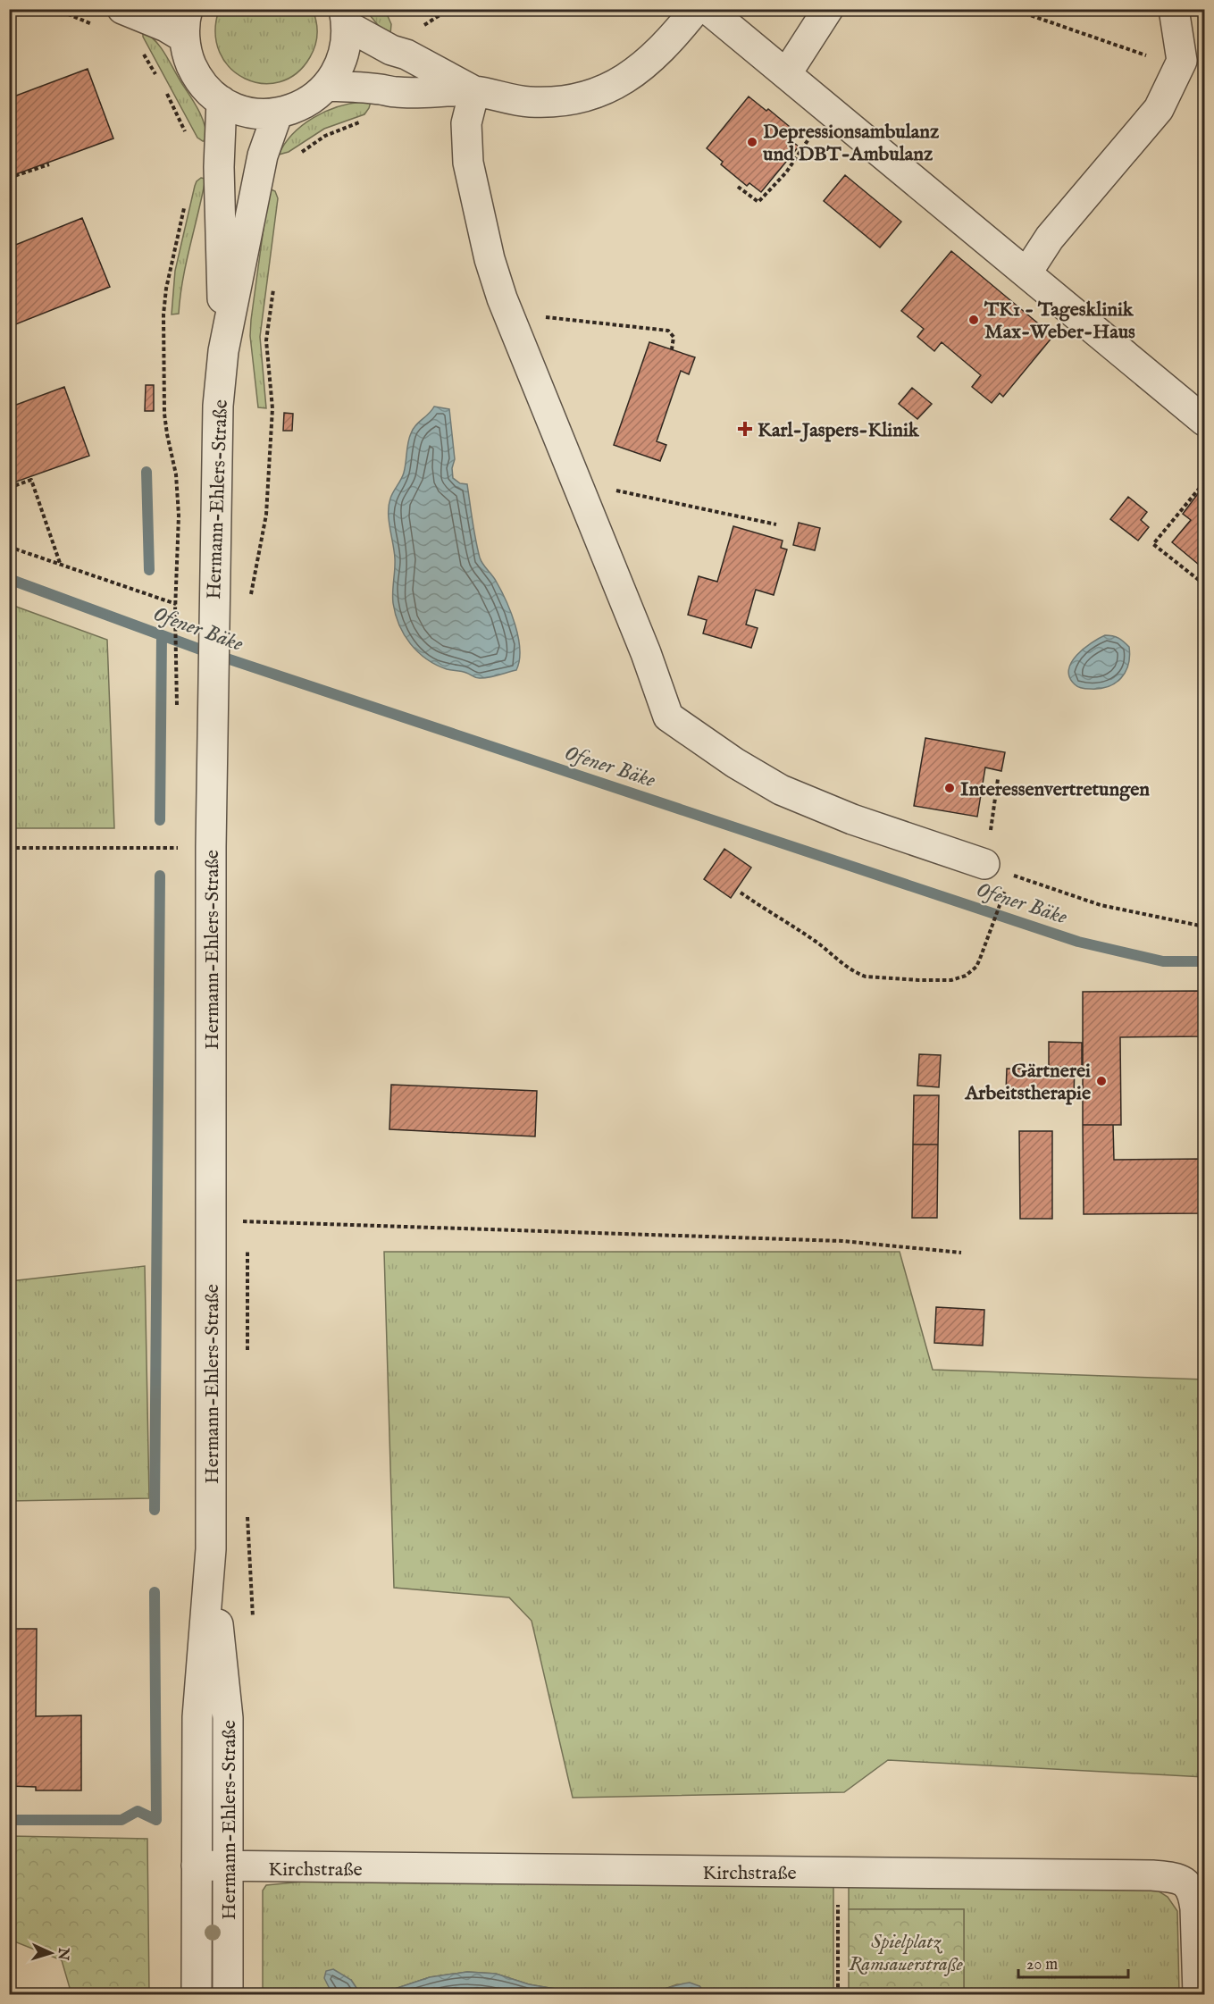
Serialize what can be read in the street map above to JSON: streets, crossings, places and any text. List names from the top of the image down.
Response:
{
  "streets": {
    "street": ["Hermann-Ehlers-Straße", "Kirchstraße"]
  },
  "crossings": [
    ["Hermann-Ehlers-Straße", "Kirchstraße"]
  ],
  "water": ["Ofener Bäke"],
  "parks": ["Spielplatz Ramsauerstraße"],
  "places": {
    "other": [
      "Depressionsambulanz und DBT-Ambulanz",
      "TK1 - Tagesklinik Max-Weber-Haus",
      "Interessenvertretungen",
      "Gärtnerei Arbeitstherapie"
    ],
    "health": ["Karl-Jaspers-Klinik"]
  },
  "scale_bar": "20 m",
  "north": "right"
}
